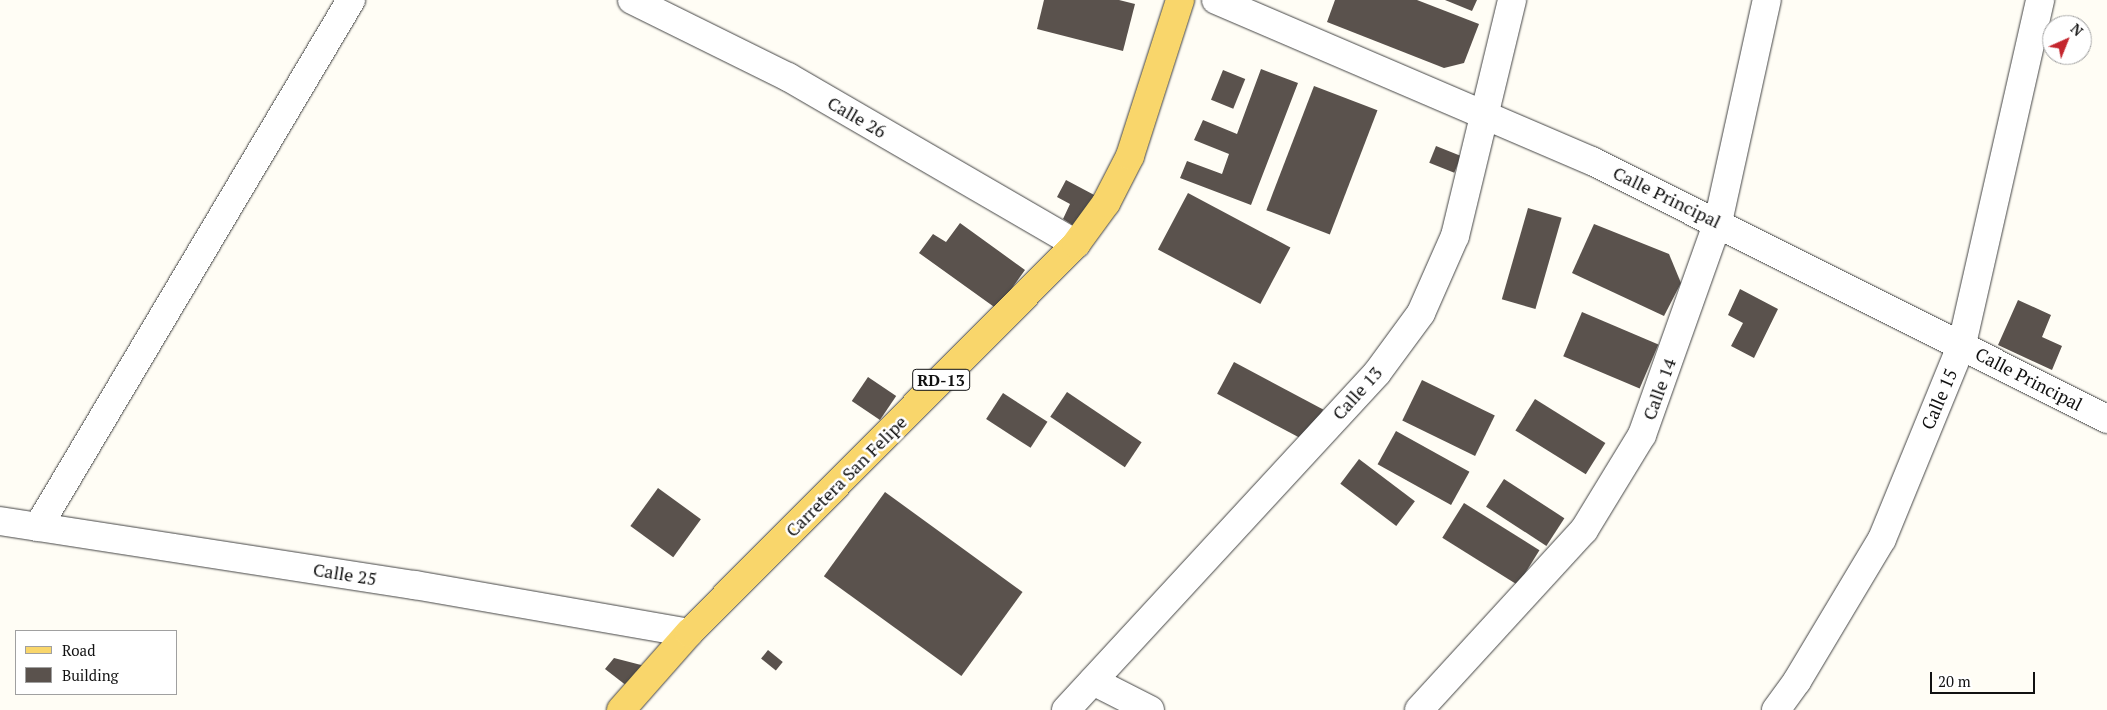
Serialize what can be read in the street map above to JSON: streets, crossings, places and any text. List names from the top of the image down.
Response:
{
  "streets": {
    "main road": ["RD-13", "Carretera San Felipe"],
    "street": [
      "Calle 26",
      "Calle Principal",
      "Calle 14",
      "Calle 13",
      "Calle 15",
      "Calle 25"
    ]
  },
  "crossings": [
    ["Calle 26", "Carretera San Felipe"],
    ["Calle Principal", "Calle 14"],
    ["Calle Principal", "Calle 13"],
    ["Calle Principal", "Calle 15"],
    ["Carretera San Felipe", "Calle 25"]
  ],
  "legend": ["Road", "Building"],
  "scale_bar": "20 m",
  "north": "top right"
}
